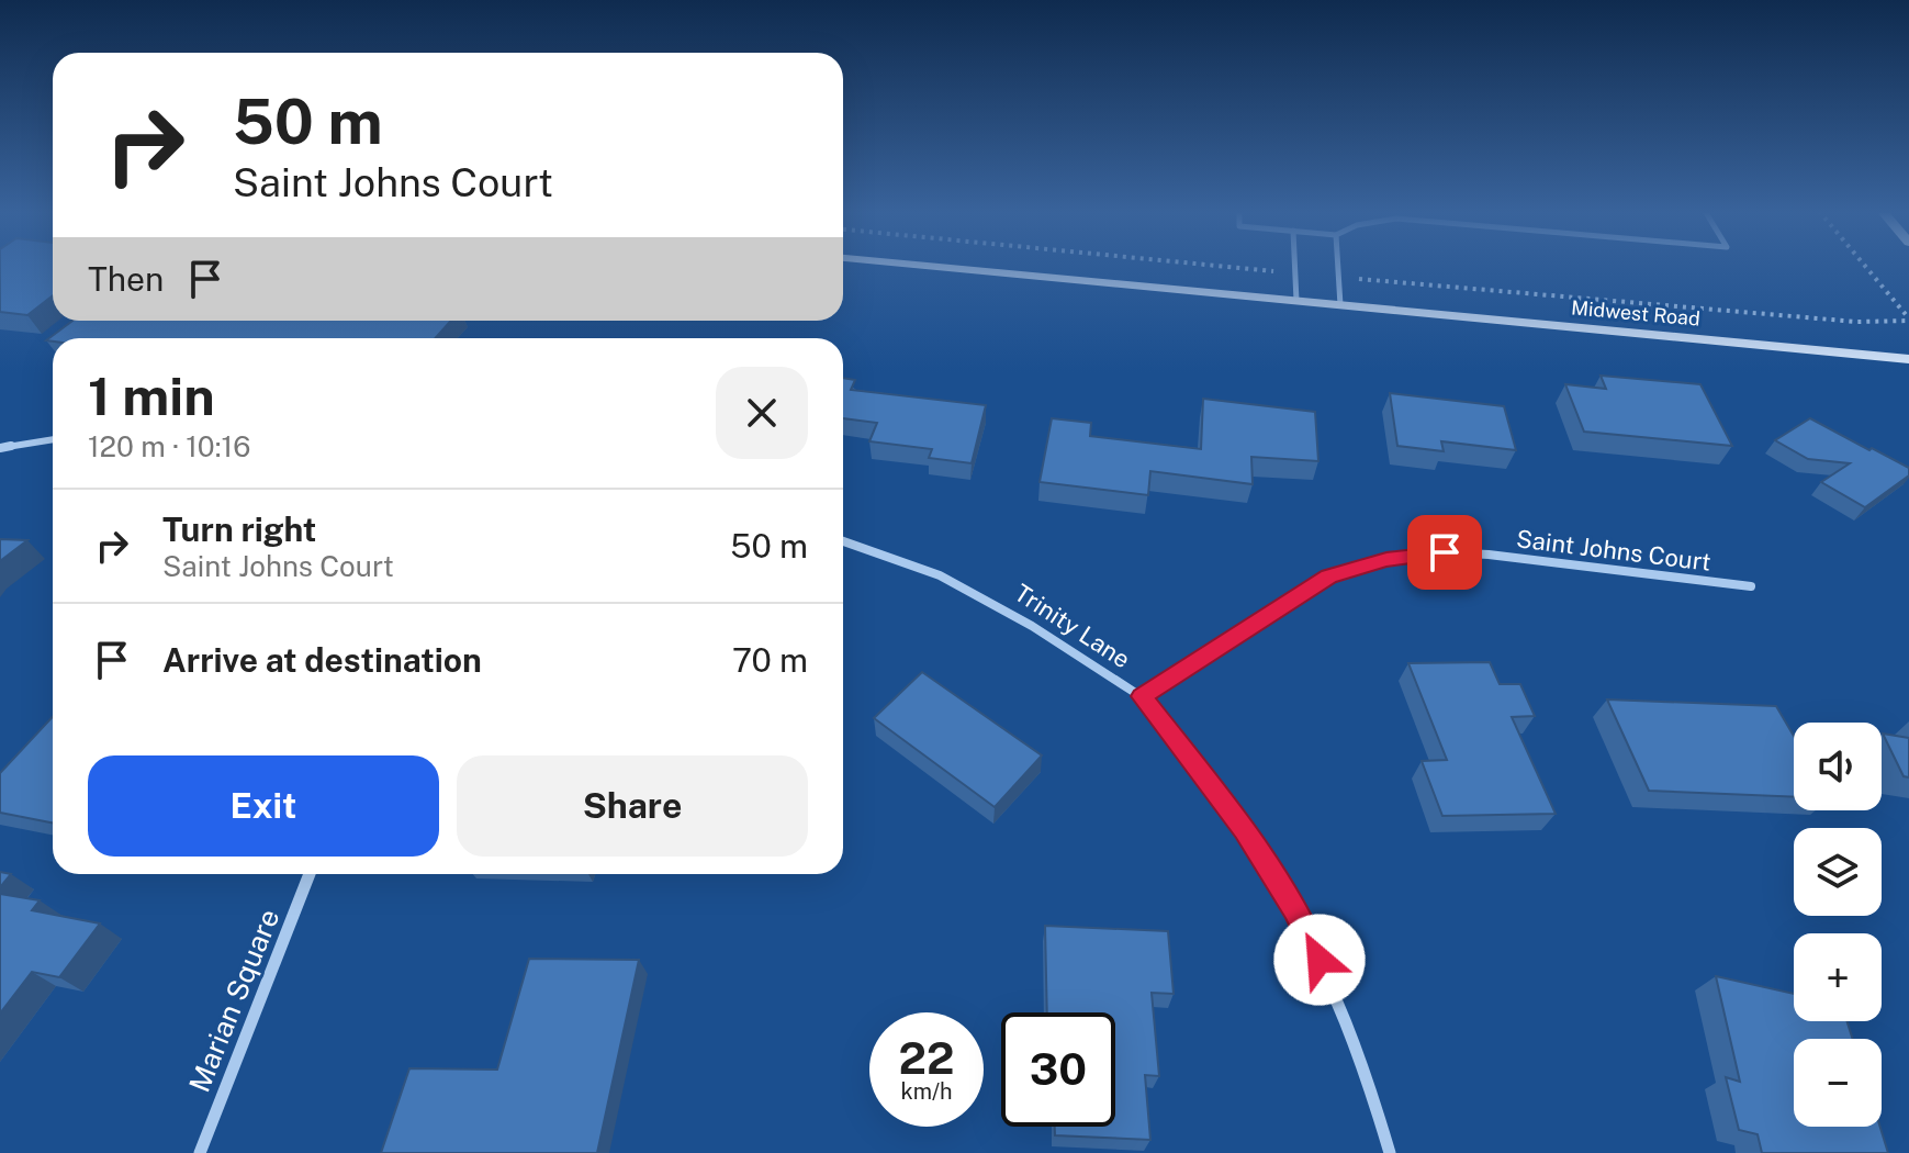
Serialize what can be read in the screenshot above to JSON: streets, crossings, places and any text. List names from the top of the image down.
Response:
{
  "streets": {
    "main road": ["Midwest Road"],
    "street": ["Saint Johns Court", "Trinity Lane", "Marian Square"]
  },
  "crossings": [
    ["Saint Johns Court", "Trinity Lane"]
  ],
  "page": {
    "turn": ["50 m", "Saint Johns Court"],
    "then": "Then",
    "heading": ["1 min", "120 m · 10:16"],
    "list": [
      {
        "name": "Turn right",
        "note": "Saint Johns Court",
        "value": "50 m"
      },
      {
        "name": "Arrive at destination",
        "value": "70 m"
      }
    ],
    "map_buttons": ["+", "−"],
    "buttons": ["Exit", "Share"],
    "speed": "22 km/h",
    "limit": "30"
  }
}
